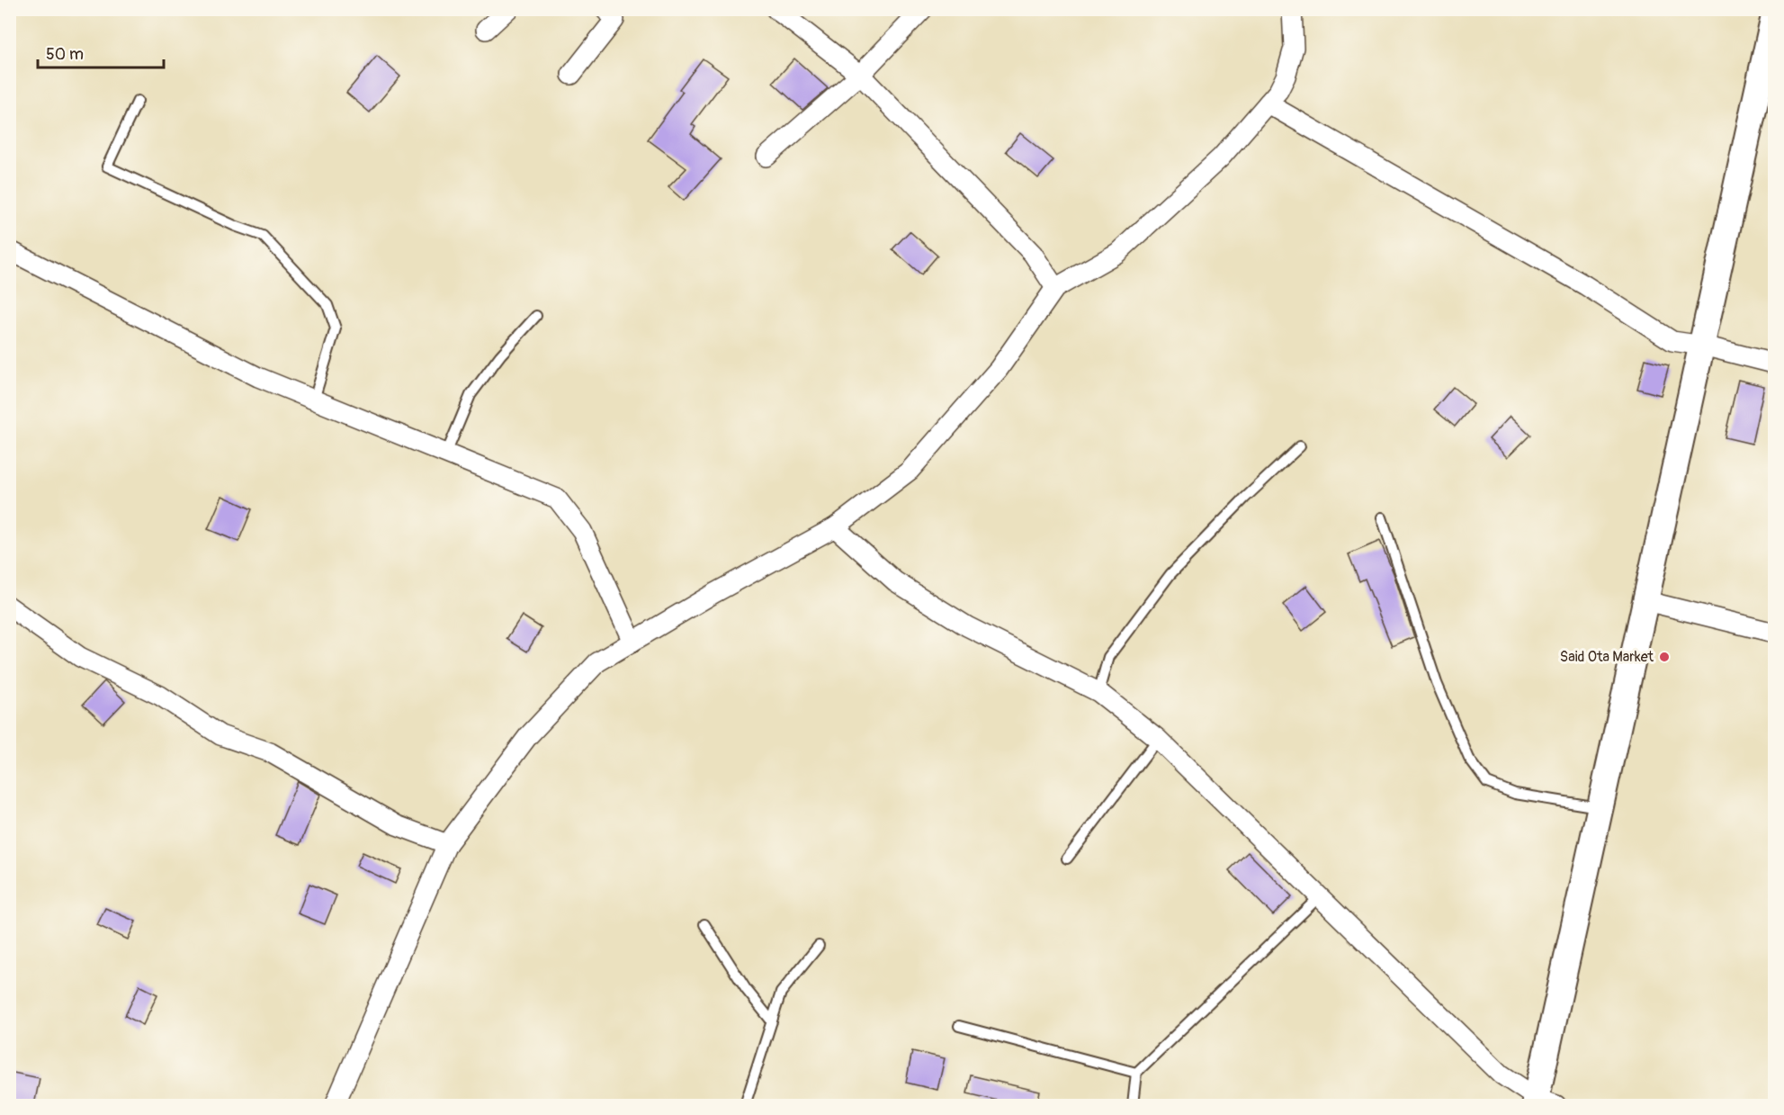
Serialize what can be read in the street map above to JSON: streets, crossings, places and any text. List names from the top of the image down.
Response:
{
  "places": ["Said Ota Market"],
  "scale_bar": "50 m"
}
